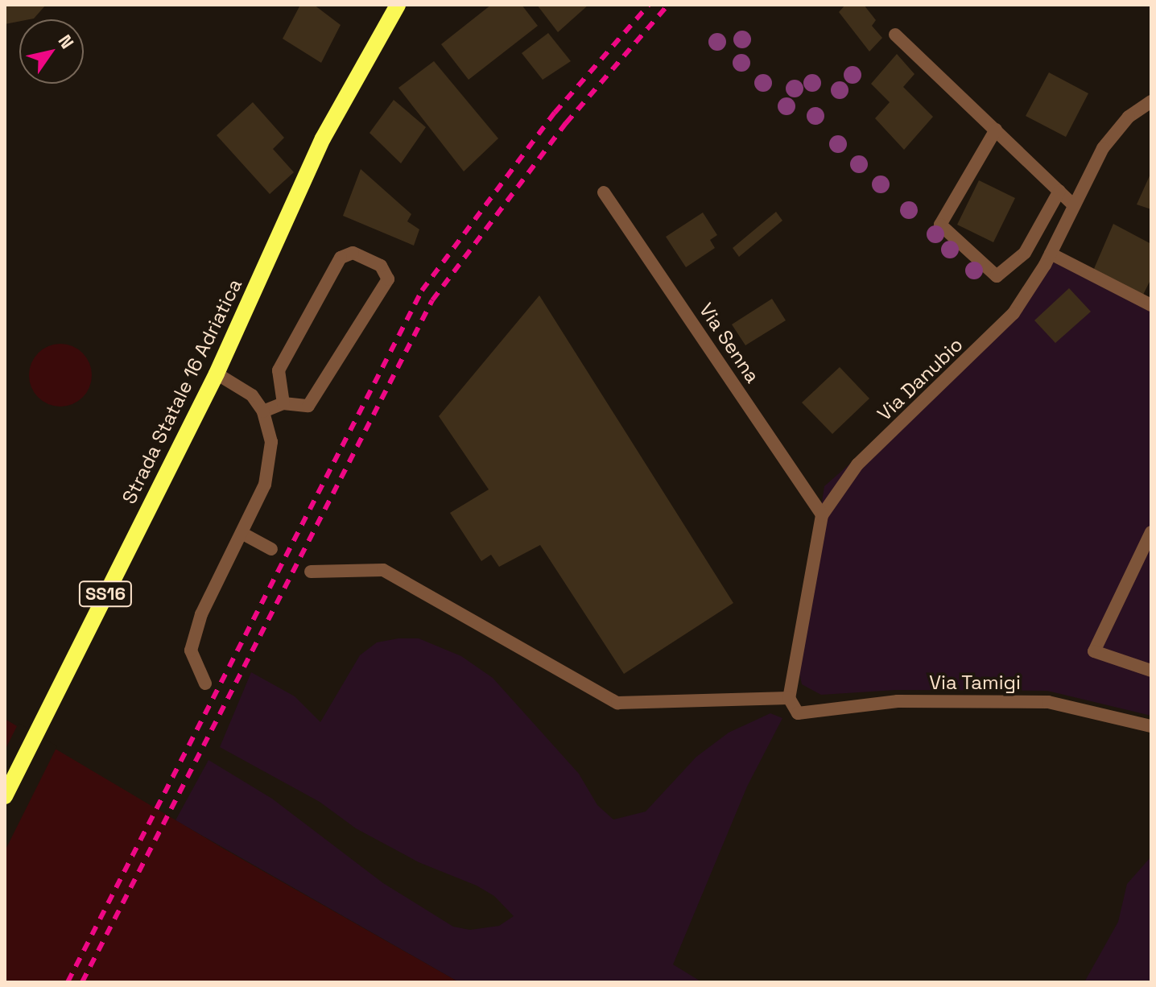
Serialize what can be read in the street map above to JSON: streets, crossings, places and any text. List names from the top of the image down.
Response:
{
  "streets": {
    "main road": ["Strada Statale 16 Adriatica", "SS16"],
    "street": ["Via Senna", "Via Danubio", "Via Tamigi"]
  },
  "crossings": [
    ["Via Senna", "Via Danubio"],
    ["Via Danubio", "Via Tamigi"]
  ],
  "north": "top right"
}
